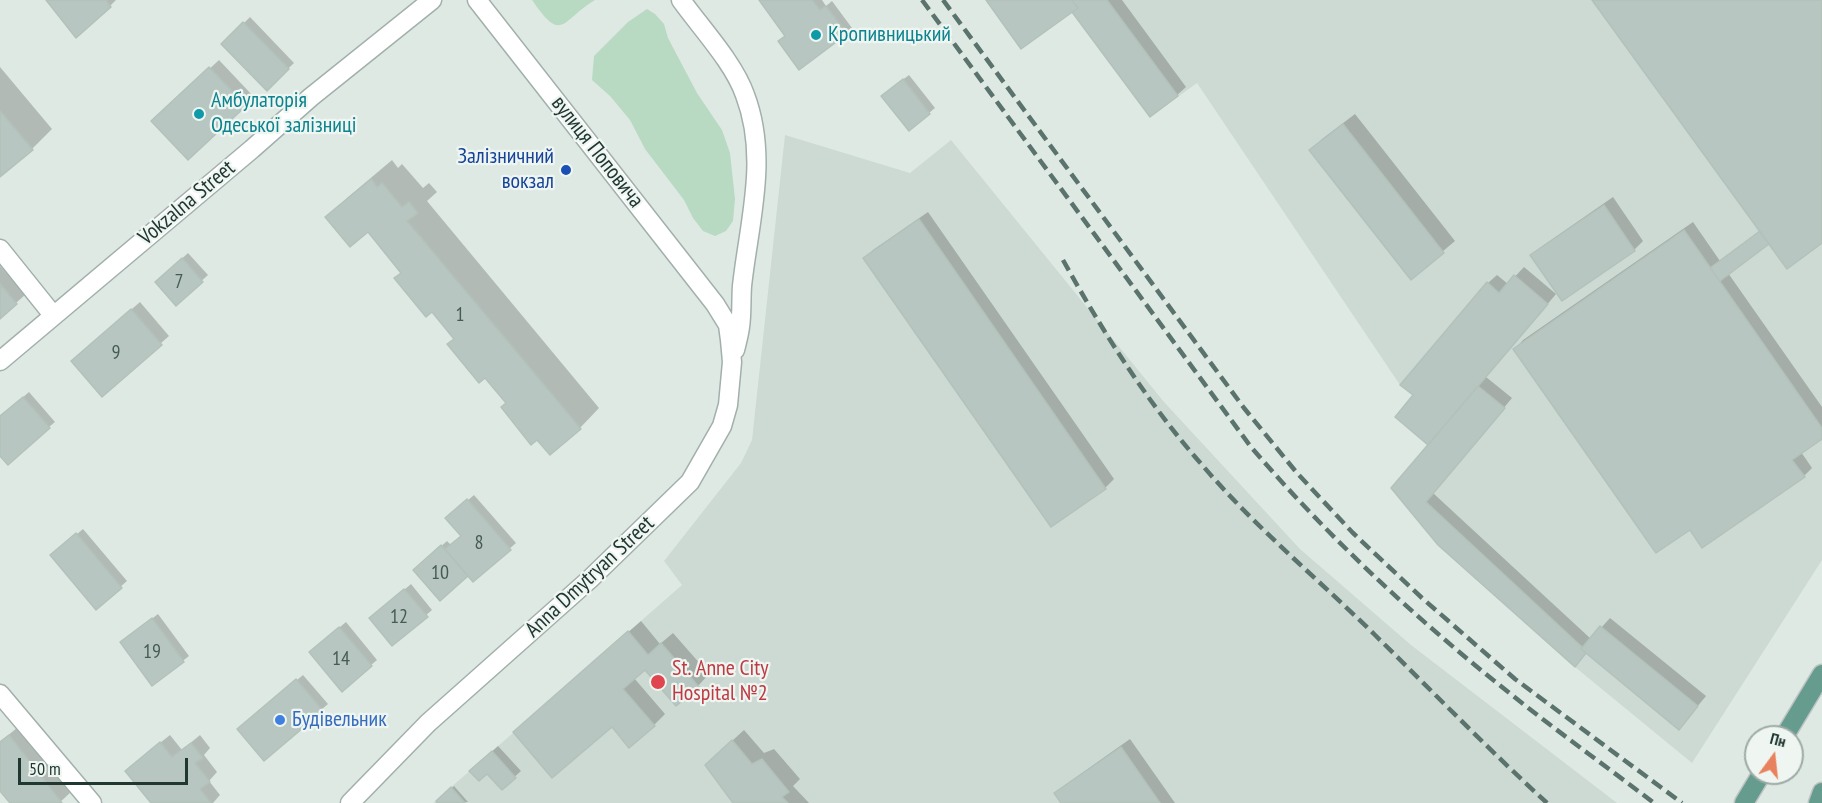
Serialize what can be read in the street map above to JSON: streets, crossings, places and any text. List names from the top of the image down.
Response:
{
  "streets": {
    "street": ["вулиця Поповича", "Vokzalna Street", "Anna Dmytryan Street"]
  },
  "crossings": [
    ["вулиця Поповича", "Anna Dmytryan Street"]
  ],
  "places": [
    "Кропивницький",
    "Амбулаторія Одеської залізниці",
    "Залізничний вокзал",
    "St. Anne City Hospital №2",
    "Будівельник"
  ],
  "house_numbers": [
    "7",
    "1",
    "9",
    "8",
    "10",
    "12",
    "19",
    "14"
  ],
  "scale_bar": "50 m",
  "north": "top"
}
